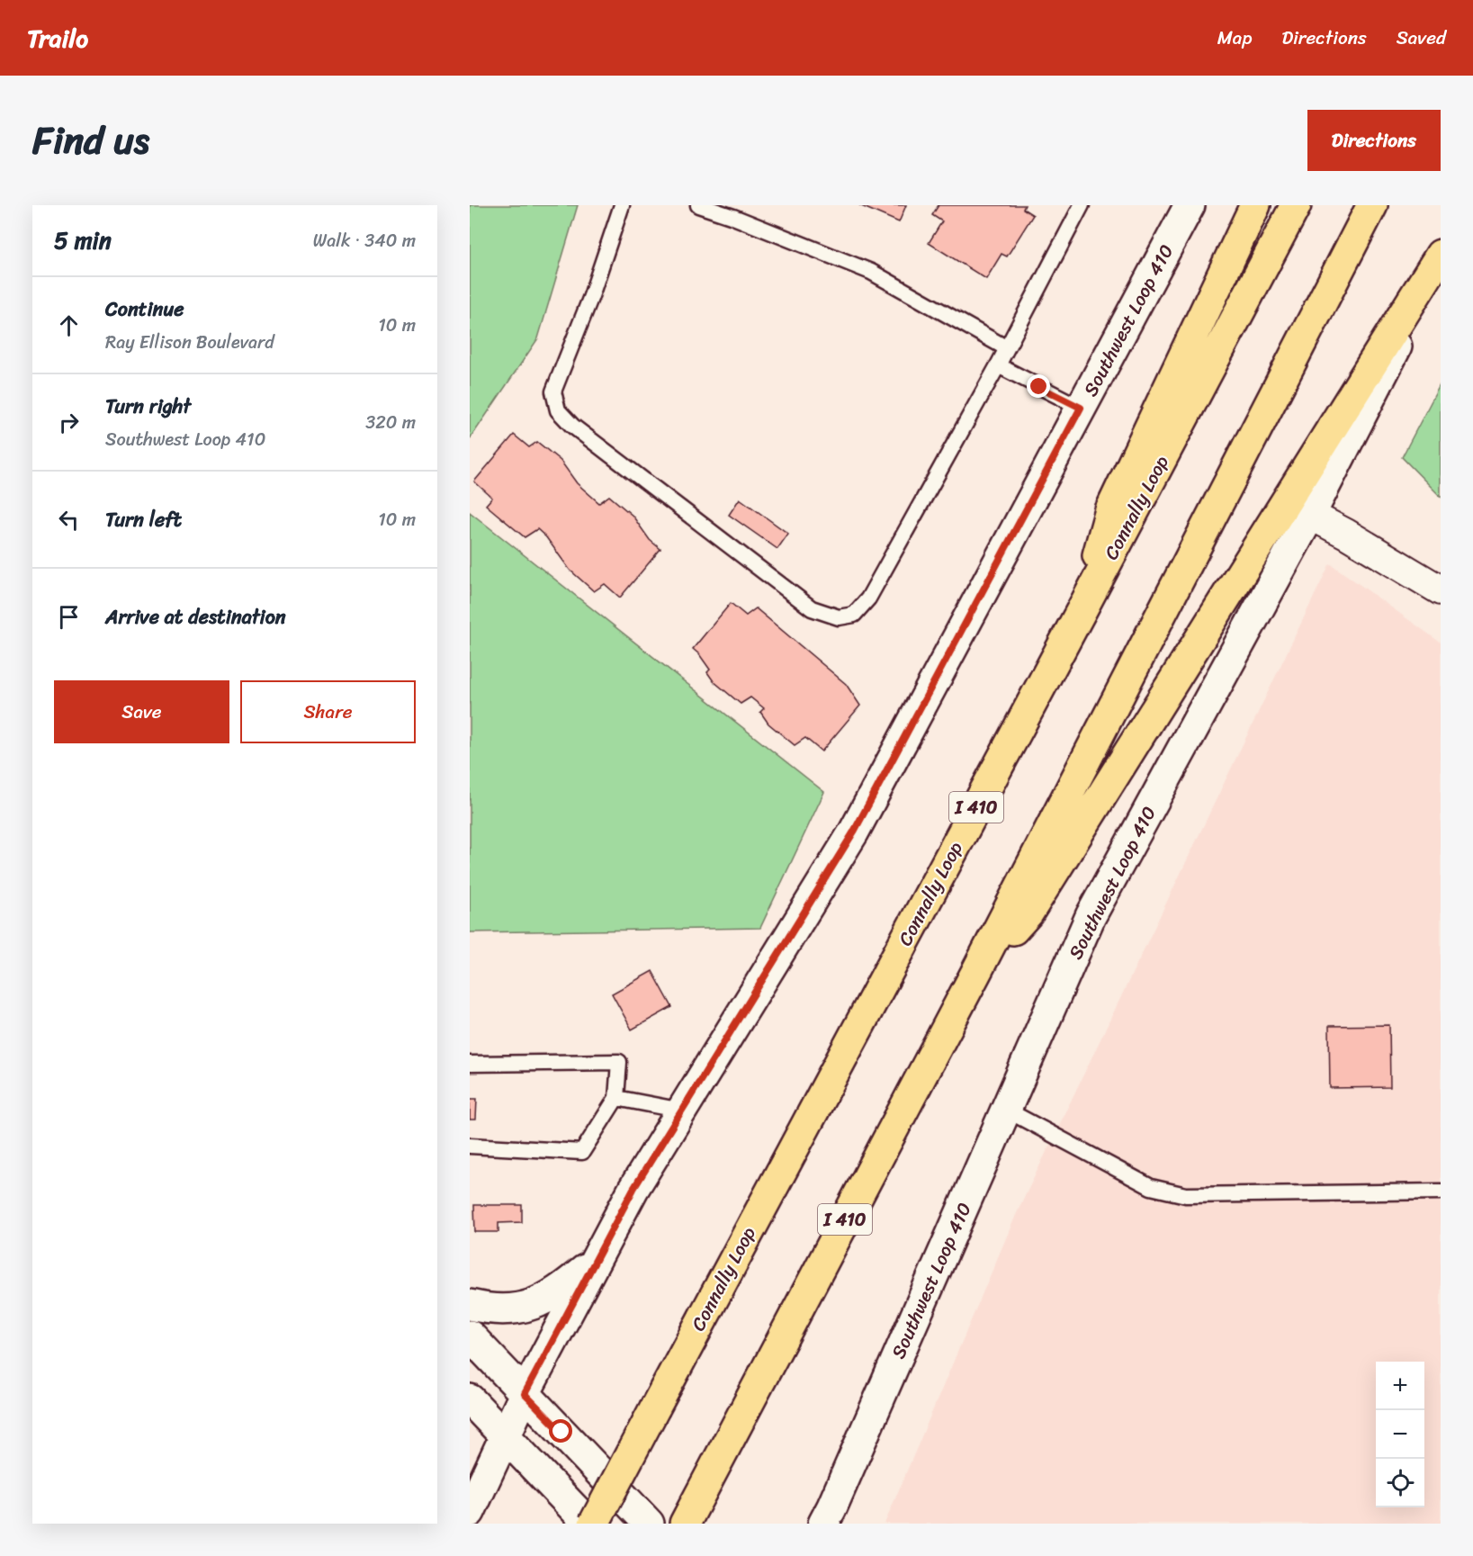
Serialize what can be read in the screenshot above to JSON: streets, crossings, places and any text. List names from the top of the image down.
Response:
{
  "streets": {
    "highway": ["Connally Loop", "I 410"],
    "main road": ["Southwest Loop 410"]
  },
  "page": {
    "header": "Trailo",
    "nav": ["Map", "Directions", "Saved"],
    "title": "Find us",
    "buttons": [
      "Directions",
      ["Save", "Share"]
    ],
    "heading": ["5 min", "Walk · 340 m"],
    "list": [
      ["Continue", "Ray Ellison Boulevard", "10 m"],
      ["Turn right", "Southwest Loop 410", "320 m"],
      ["Turn left", "10 m"],
      "Arrive at destination"
    ],
    "map_buttons": ["+", "−"]
  }
}
